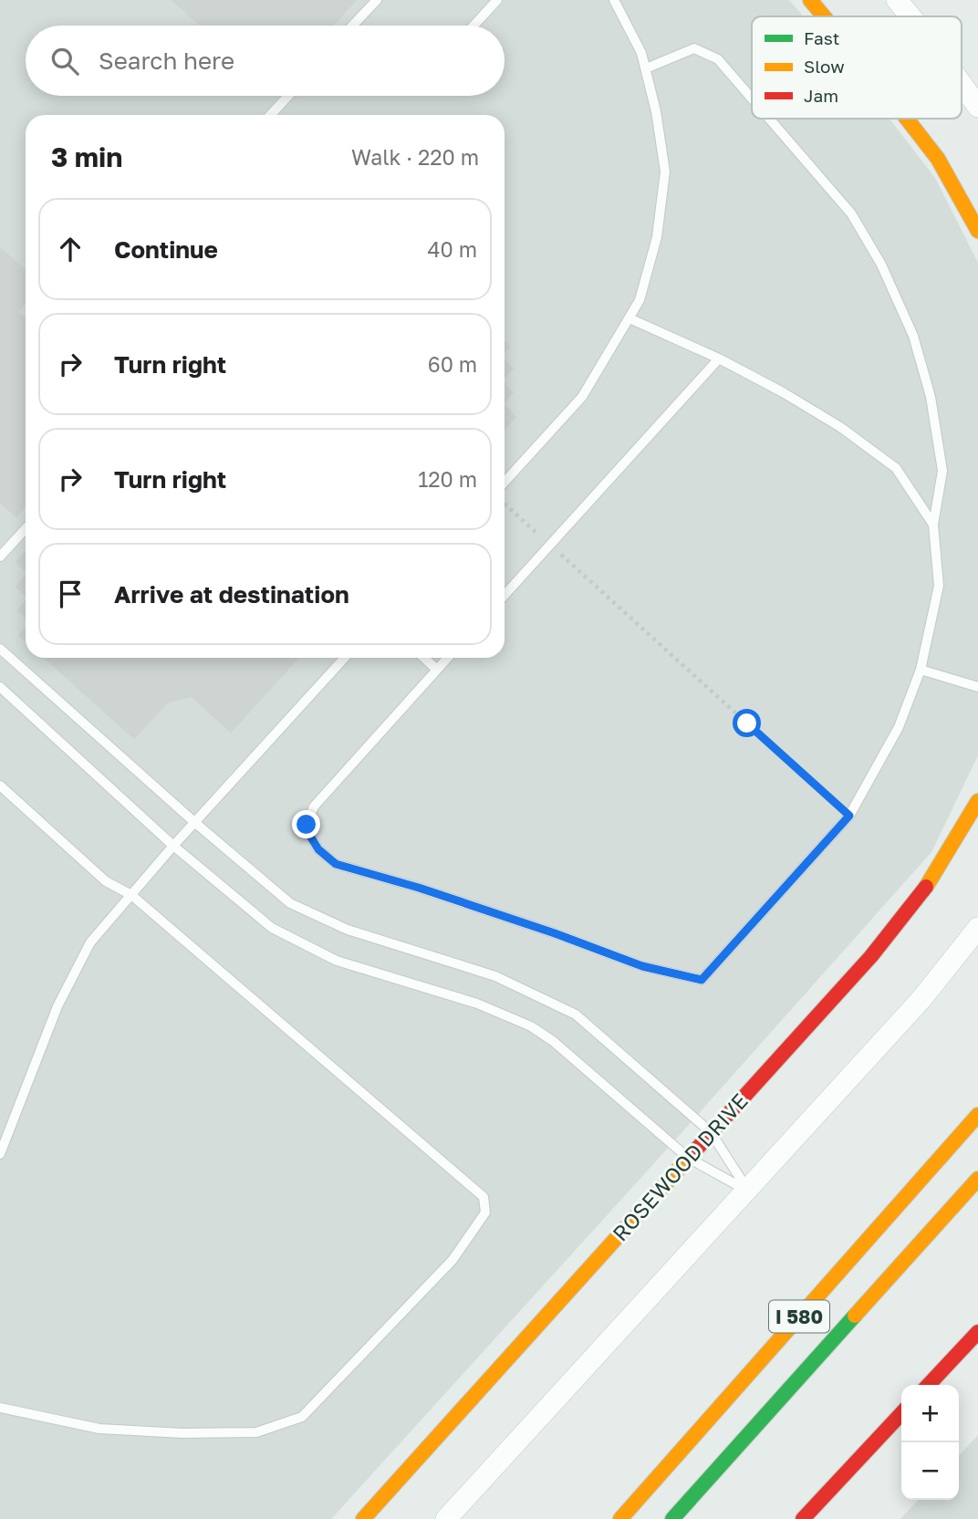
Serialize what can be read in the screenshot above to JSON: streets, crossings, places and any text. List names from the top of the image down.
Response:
{
  "streets": {
    "main road": ["ROSEWOOD DRIVE", "I 580"]
  },
  "legend": ["Fast", "Slow", "Jam"],
  "page": {
    "search": "Search here",
    "heading": ["3 min", "Walk · 220 m"],
    "list": [
      ["Continue", "40 m"],
      ["Turn right", "60 m"],
      ["Turn right", "120 m"],
      "Arrive at destination"
    ],
    "map_buttons": ["+", "−"]
  }
}
